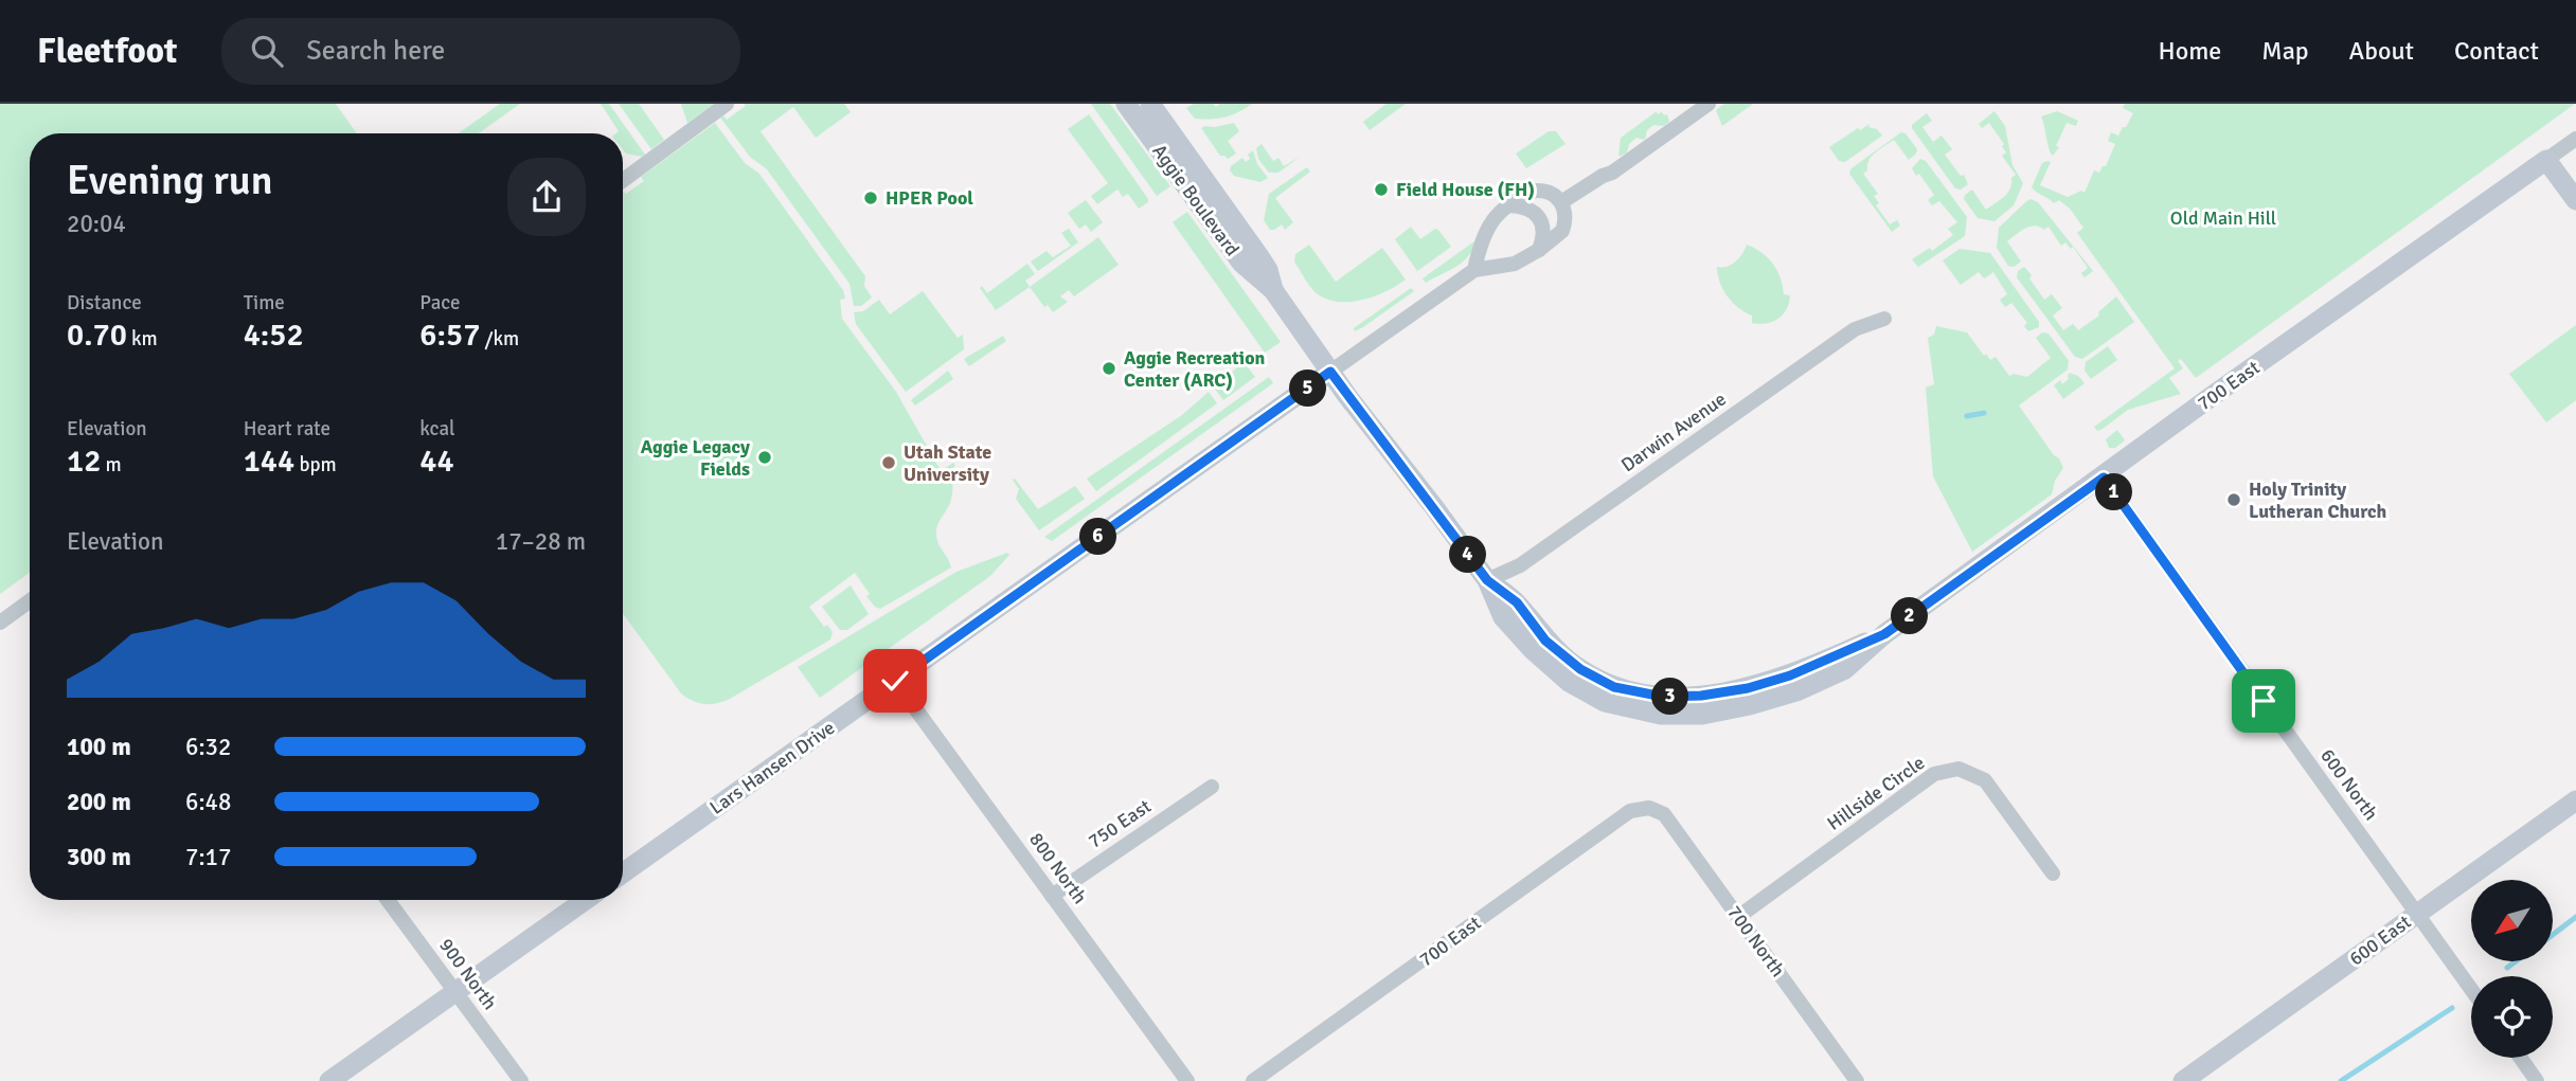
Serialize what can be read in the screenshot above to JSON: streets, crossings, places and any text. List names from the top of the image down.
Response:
{
  "streets": {
    "main road": [
      "Aggie Boulevard",
      "700 East",
      "Lars Hansen Drive",
      "600 East"
    ],
    "street": [
      "Darwin Avenue",
      "600 North",
      "Hillside Circle",
      "750 East",
      "800 North",
      "700 North",
      "900 North"
    ]
  },
  "crossings": [
    ["Aggie Boulevard", "Lars Hansen Drive"],
    ["700 East", "Darwin Avenue"],
    ["700 East", "600 North"],
    ["700 East", "700 North"],
    ["Lars Hansen Drive", "800 North"],
    ["600 North", "600 East"],
    ["Hillside Circle", "700 North"],
    ["750 East", "800 North"]
  ],
  "parks": ["Old Main Hill"],
  "places": [
    "Field House (FH)",
    "HPER Pool",
    "Aggie Recreation Center (ARC)",
    "Aggie Legacy Fields",
    "Utah State University",
    "Holy Trinity Lutheran Church"
  ],
  "north": "bottom left",
  "page": {
    "header": "Fleetfoot",
    "search": "Search here",
    "nav": [
      "Home",
      "Map",
      "About",
      "Contact"
    ],
    "heading": ["Evening run", "20:04"],
    "stats": [
      ["Distance", "0.70 km"],
      ["Time", "4:52"],
      ["Pace", "6:57 /km"],
      ["Elevation", "12 m"],
      ["Heart rate", "144 bpm"],
      ["kcal", "44"]
    ],
    "pins": [
      "5",
      "1",
      "6",
      "4",
      "2",
      "3"
    ],
    "chart": ["Elevation", "17–28 m"],
    "list": [
      {
        "name": "100 m",
        "note": "6:32"
      },
      {
        "name": "200 m",
        "note": "6:48"
      },
      {
        "name": "300 m",
        "note": "7:17"
      }
    ]
  }
}
